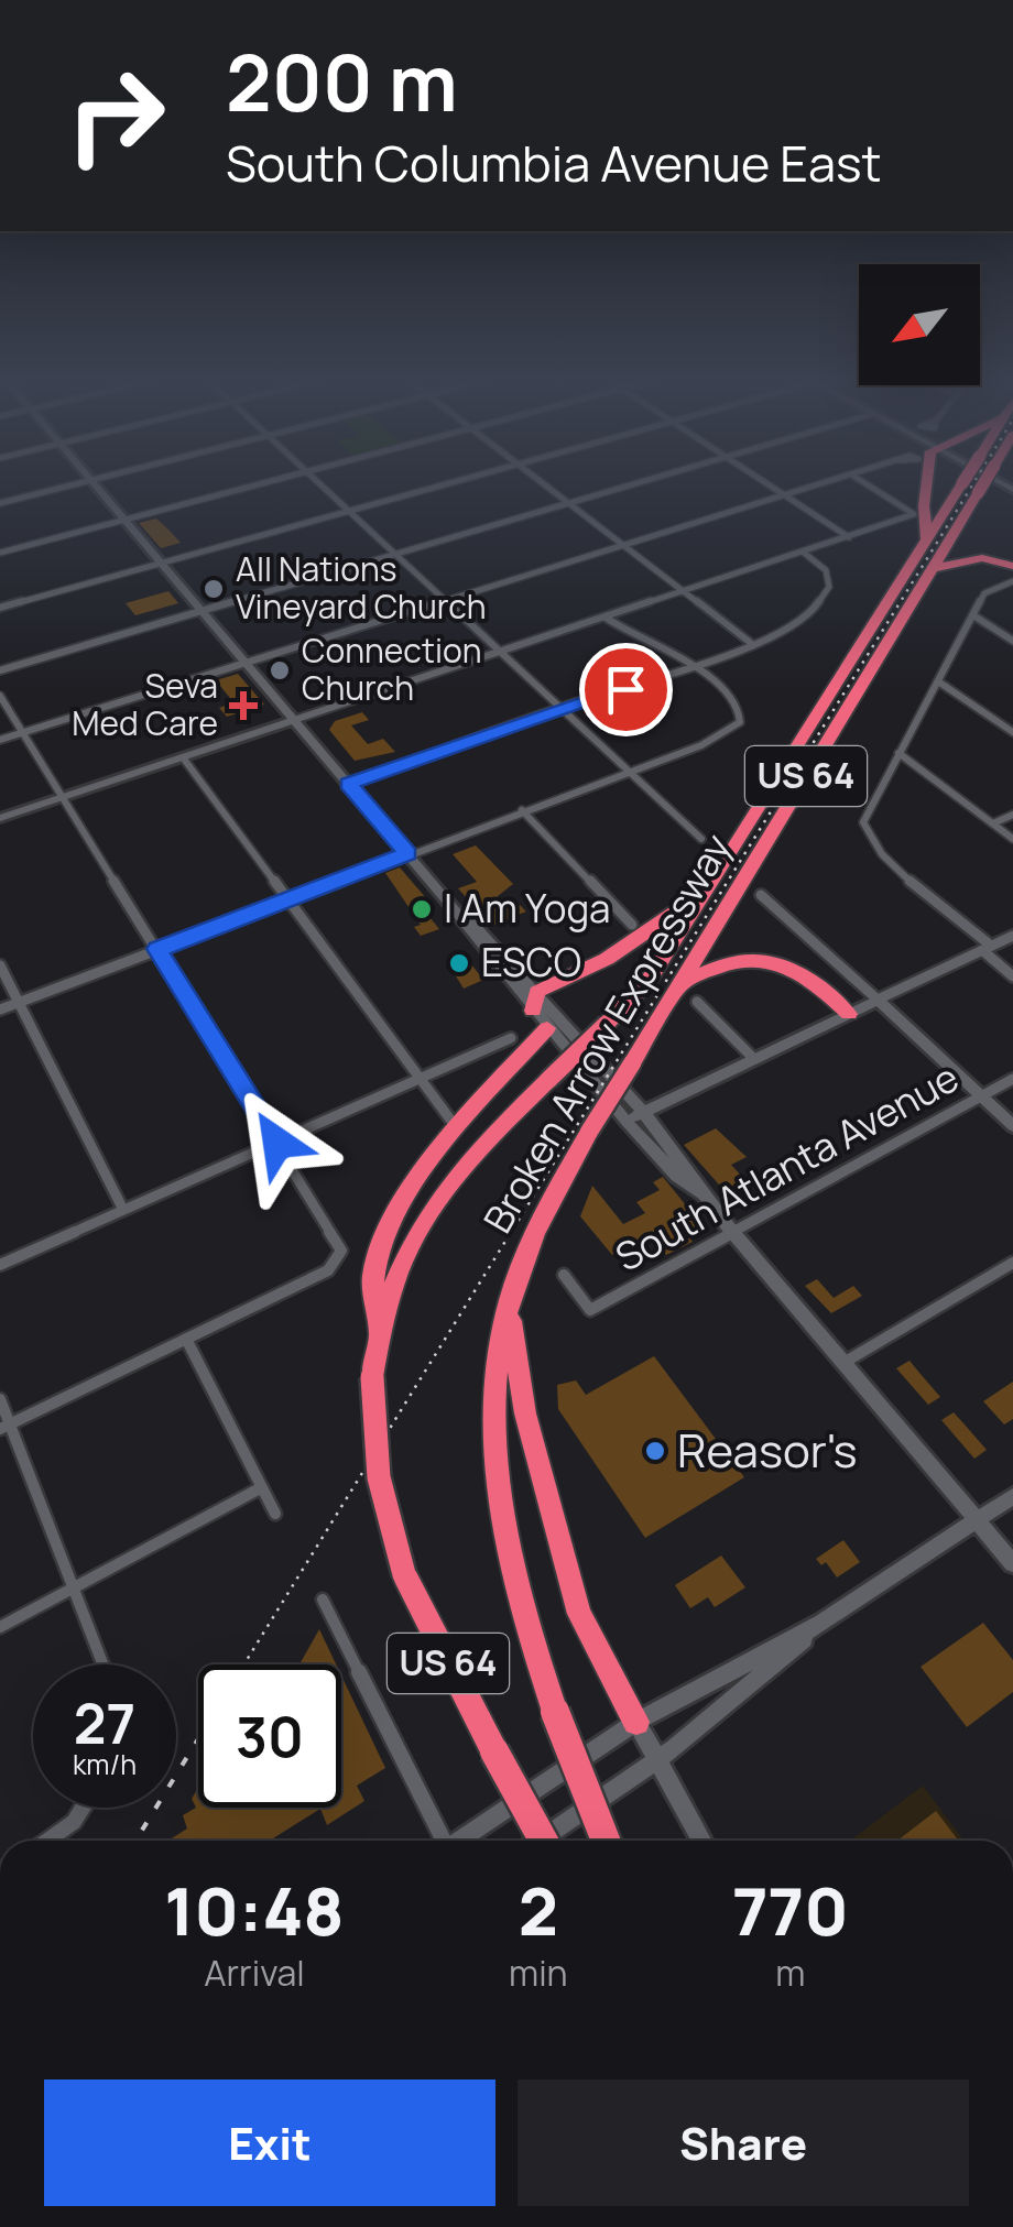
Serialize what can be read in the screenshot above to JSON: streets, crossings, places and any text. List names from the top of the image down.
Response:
{
  "streets": {
    "highway": ["US 64", "Broken Arrow Expressway"],
    "street": ["South Atlanta Avenue"]
  },
  "places": {
    "other": [
      "All Nations Vineyard Church",
      "Connection Church",
      "I Am Yoga",
      "ESCO",
      "Reasor's"
    ],
    "health": ["Seva Med Care"]
  },
  "north": "bottom left",
  "page": {
    "turn": ["200 m", "South Columbia Avenue East"],
    "speed": "27 km/h",
    "limit": "30",
    "eta": [
      "10:48",
      "Arrival",
      "2",
      "min",
      "770",
      "m"
    ],
    "buttons": ["Exit", "Share"]
  }
}
